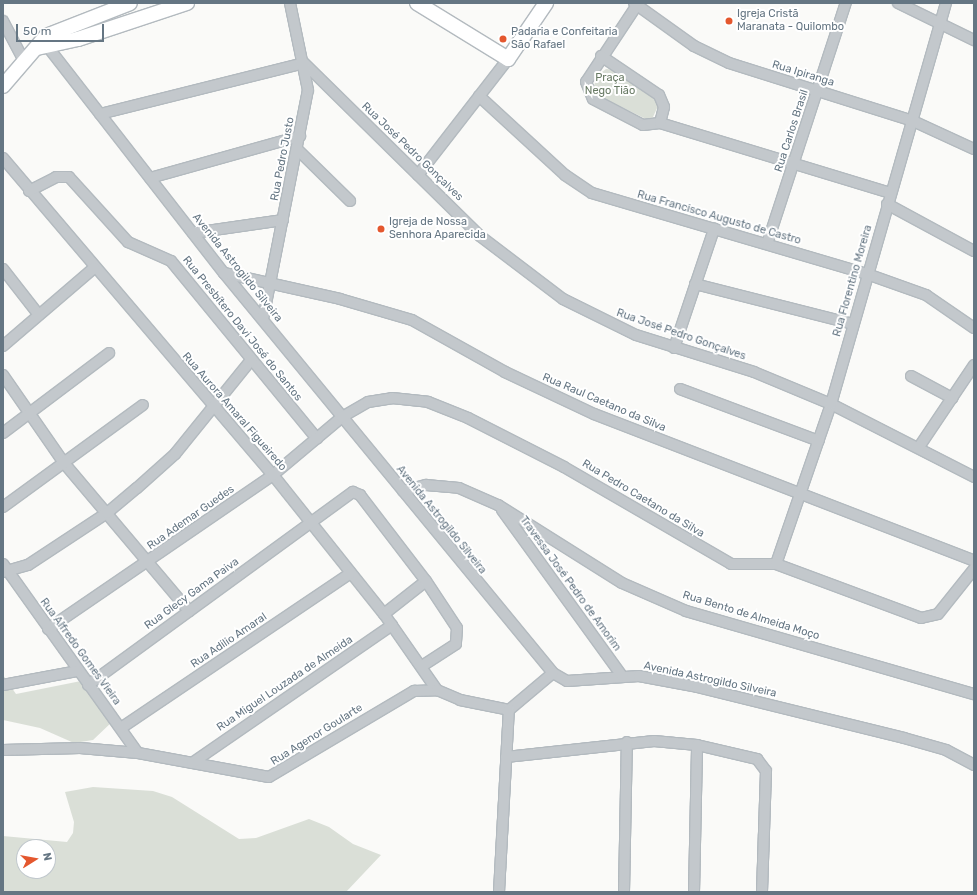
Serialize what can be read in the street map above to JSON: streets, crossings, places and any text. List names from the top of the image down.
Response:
{
  "streets": {
    "street": [
      "Rua Ipiranga",
      "Rua Carlos Brasil",
      "Rua José Pedro Gonçalves",
      "Rua Pedro Justo",
      "Rua Francisco Augusto de Castro",
      "Avenida Astrogildo Silveira",
      "Rua Florentino Moreira",
      "Rua Presbítero Davi José do Santos",
      "Rua Raul Caetano da Silva",
      "Rua Aurora Amaral Figueiredo",
      "Rua Pedro Caetano da Silva",
      "Rua Ademar Guedes",
      "Travessa José Pedro de Amorim",
      "Rua Glecy Gama Paiva",
      "Rua Bento de Almeida Moço",
      "Rua Adilio Amaral",
      "Rua Alfredo Gomes Vieira",
      "Rua Miguel Louzada de Almeida",
      "Rua Agenor Goularte"
    ]
  },
  "crossings": [
    ["Rua Ipiranga", "Rua Carlos Brasil"],
    ["Rua Ipiranga", "Rua Florentino Moreira"],
    ["Rua Carlos Brasil", "Rua Francisco Augusto de Castro"],
    ["Rua José Pedro Gonçalves", "Rua Pedro Justo"],
    ["Rua José Pedro Gonçalves", "Rua Florentino Moreira"],
    ["Rua Pedro Justo", "Avenida Astrogildo Silveira"],
    ["Rua Pedro Justo", "Rua Raul Caetano da Silva"],
    ["Rua Francisco Augusto de Castro", "Rua Florentino Moreira"],
    ["Avenida Astrogildo Silveira", "Rua Raul Caetano da Silva"],
    ["Avenida Astrogildo Silveira", "Rua Pedro Caetano da Silva"],
    ["Avenida Astrogildo Silveira", "Rua Ademar Guedes"],
    ["Avenida Astrogildo Silveira", "Travessa José Pedro de Amorim"],
    ["Avenida Astrogildo Silveira", "Rua Bento de Almeida Moço"],
    ["Rua Florentino Moreira", "Rua Raul Caetano da Silva"],
    ["Rua Florentino Moreira", "Rua Pedro Caetano da Silva"],
    ["Rua Presbítero Davi José do Santos", "Rua Aurora Amaral Figueiredo"],
    ["Rua Presbítero Davi José do Santos", "Rua Ademar Guedes"],
    ["Rua Raul Caetano da Silva", "Rua Pedro Caetano da Silva"],
    ["Rua Aurora Amaral Figueiredo", "Rua Ademar Guedes"],
    ["Rua Aurora Amaral Figueiredo", "Rua Glecy Gama Paiva"],
    ["Rua Aurora Amaral Figueiredo", "Rua Adilio Amaral"],
    ["Rua Aurora Amaral Figueiredo", "Rua Miguel Louzada de Almeida"],
    ["Rua Aurora Amaral Figueiredo", "Rua Agenor Goularte"],
    ["Rua Pedro Caetano da Silva", "Rua Ademar Guedes"],
    ["Rua Ademar Guedes", "Rua Alfredo Gomes Vieira"],
    ["Travessa José Pedro de Amorim", "Rua Bento de Almeida Moço"],
    ["Rua Glecy Gama Paiva", "Rua Alfredo Gomes Vieira"],
    ["Rua Adilio Amaral", "Rua Alfredo Gomes Vieira"],
    ["Rua Alfredo Gomes Vieira", "Rua Agenor Goularte"],
    ["Rua Miguel Louzada de Almeida", "Rua Agenor Goularte"]
  ],
  "parks": ["Praça Nego Tião"],
  "places": ["Igreja Cristã Maranata - Quilombo", "Padaria e Confeitaria São Rafael", "Igreja de Nossa Senhora Aparecida"],
  "scale_bar": "50 m",
  "north": "right"
}
